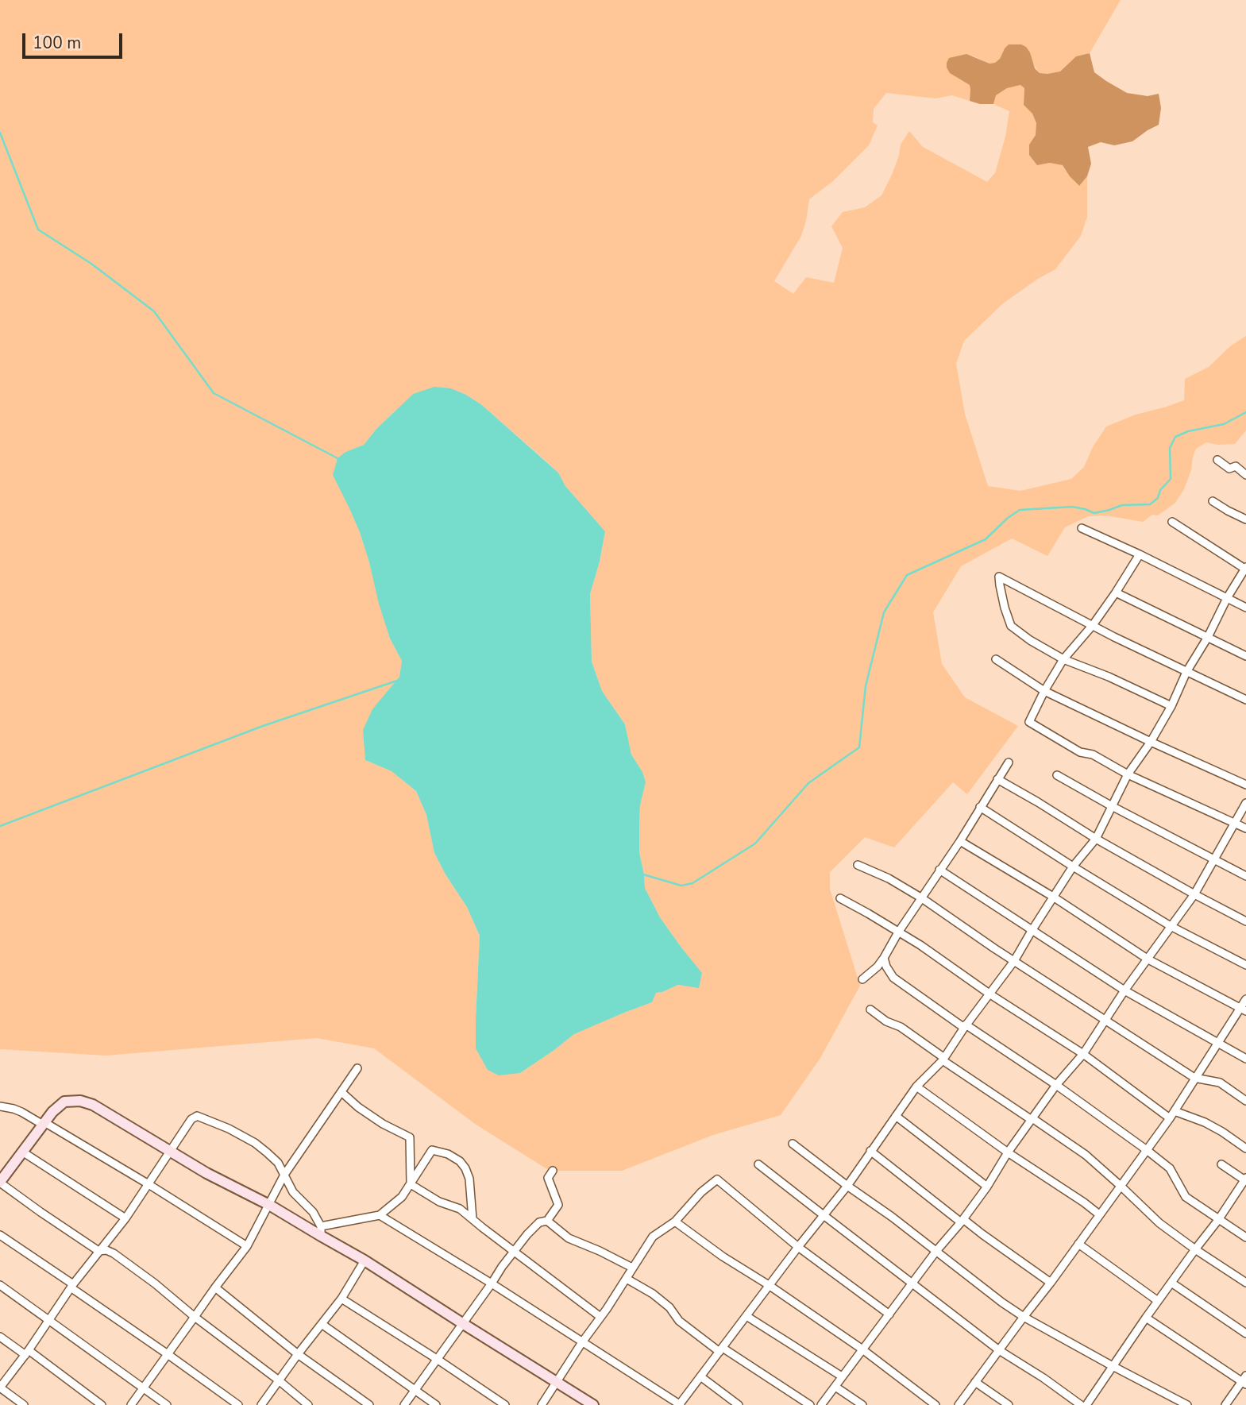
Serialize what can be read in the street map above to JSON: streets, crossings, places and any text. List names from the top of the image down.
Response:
{
  "scale_bar": "100 m"
}
